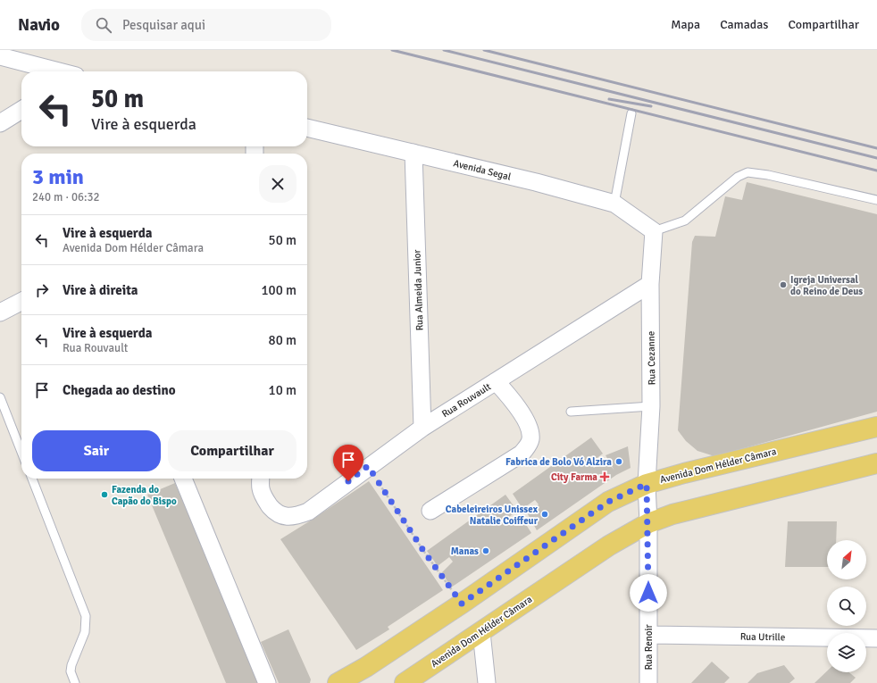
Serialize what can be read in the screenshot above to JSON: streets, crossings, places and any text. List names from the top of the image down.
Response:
{
  "streets": {
    "main road": ["Avenida Dom Hélder Câmara"],
    "street": [
      "Avenida Segal",
      "Rua Almeida Junior",
      "Rua Cezanne",
      "Rua Rouvault",
      "Rua Utrille",
      "Rua Renoir"
    ]
  },
  "crossings": [
    ["Avenida Segal", "Rua Almeida Junior"],
    ["Avenida Segal", "Rua Cezanne"],
    ["Rua Almeida Junior", "Rua Rouvault"],
    ["Rua Cezanne", "Rua Rouvault"],
    ["Rua Cezanne", "Avenida Dom Hélder Câmara"],
    ["Rua Cezanne", "Rua Renoir"],
    ["Avenida Dom Hélder Câmara", "Rua Renoir"],
    ["Rua Utrille", "Rua Renoir"]
  ],
  "places": {
    "other": [
      "Igreja Universal do Reino de Deus",
      "Fabrica de Bolo Vó Alzira",
      "Fazenda do Capão do Bispo",
      "Cabeleireiros Unissex Natalie Coiffeur",
      "Manas"
    ],
    "health": ["City Farma"]
  },
  "north": "top right",
  "page": {
    "header": "Navio",
    "search": "Pesquisar aqui",
    "nav": ["Mapa", "Camadas", "Compartilhar"],
    "turn": ["50 m", "Vire à esquerda"],
    "heading": ["3 min", "240 m · 06:32"],
    "list": [
      {
        "name": "Vire à esquerda",
        "note": "Avenida Dom Hélder Câmara",
        "value": "50 m"
      },
      {
        "name": "Vire à direita",
        "value": "100 m"
      },
      {
        "name": "Vire à esquerda",
        "note": "Rua Rouvault",
        "value": "80 m"
      },
      {
        "name": "Chegada ao destino",
        "value": "10 m"
      }
    ],
    "buttons": ["Sair", "Compartilhar"]
  }
}
